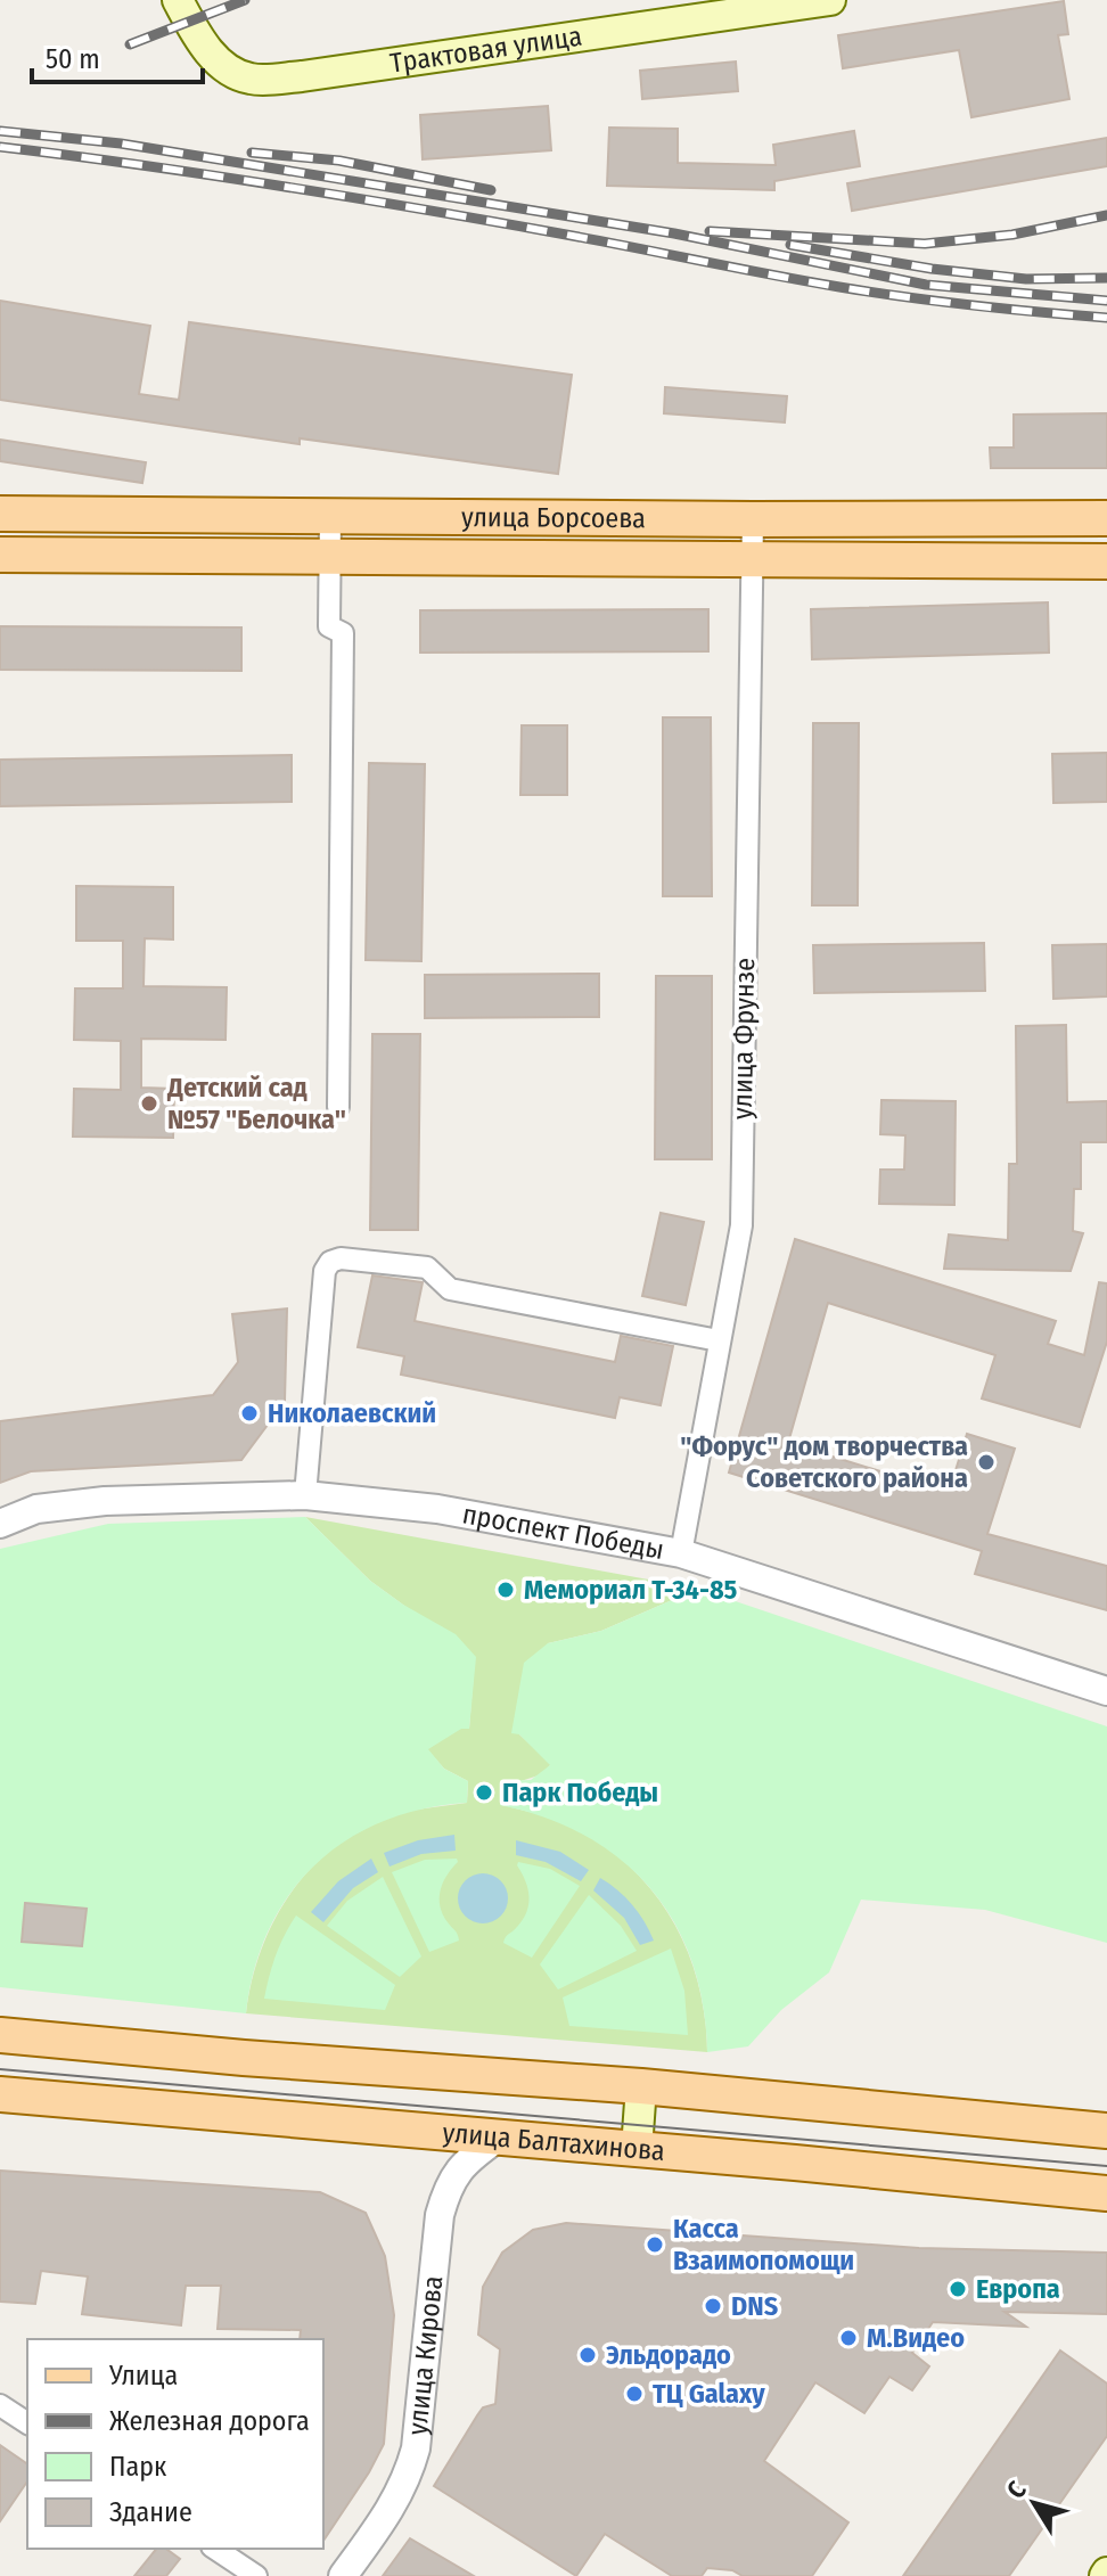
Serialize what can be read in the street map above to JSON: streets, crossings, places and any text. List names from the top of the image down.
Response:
{
  "streets": {
    "main road": ["Трактовая улица", "улица Борсоева", "улица Балтахинова"],
    "street": ["улица Фрунзе", "проспект Победы", "улица Кирова"]
  },
  "crossings": [
    ["улица Борсоева", "улица Фрунзе"],
    ["улица Фрунзе", "проспект Победы"],
    ["улица Балтахинова", "улица Кирова"]
  ],
  "places": [
    "Детский сад №57 \"Белочка\"",
    "Николаевский",
    "\"Форус\" дом творчества Советского района",
    "Мемориал Т-34-85",
    "Парк Победы",
    "Касса Взаимопомощи",
    "Европа",
    "DNS",
    "М.Видео",
    "Эльдорадо",
    "ТЦ Galaxy"
  ],
  "legend": [
    "Улица",
    "Железная дорога",
    "Парк",
    "Здание"
  ],
  "scale_bar": "50 m",
  "north": "top left"
}
